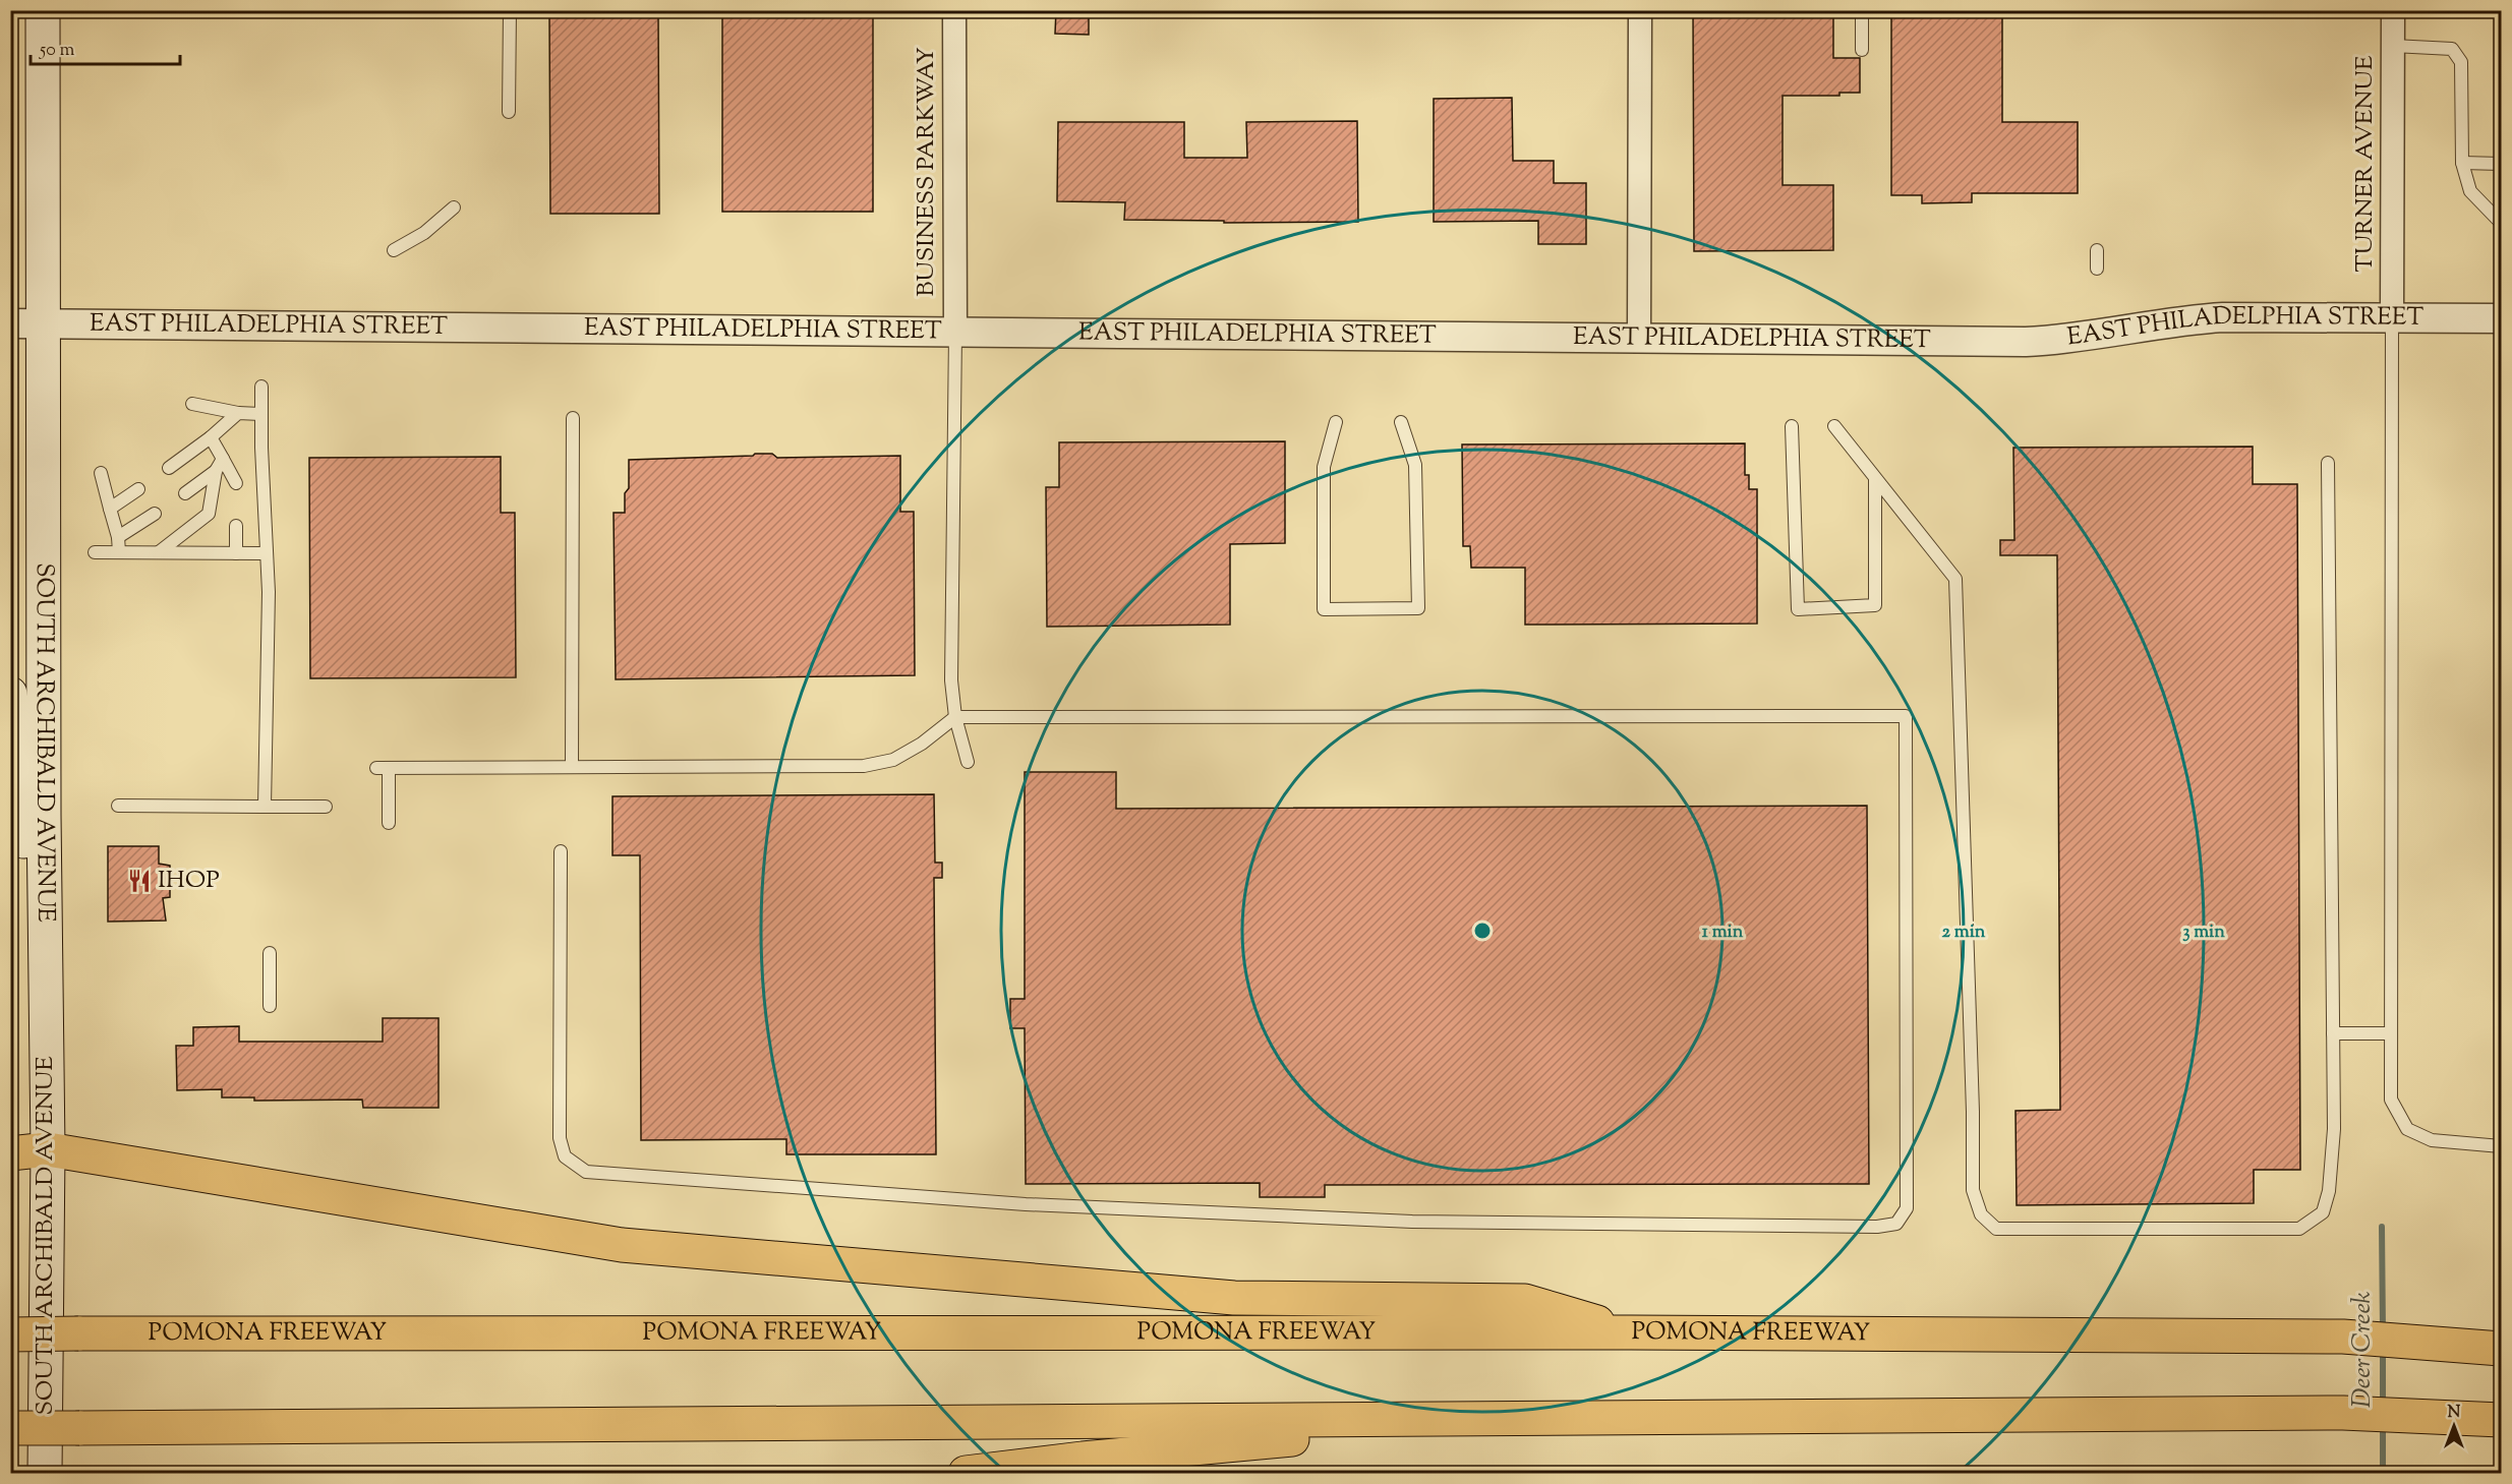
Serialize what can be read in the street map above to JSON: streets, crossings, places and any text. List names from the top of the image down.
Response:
{
  "streets": {
    "highway": ["POMONA FREEWAY"],
    "main road": ["SOUTH ARCHIBALD AVENUE"],
    "street": ["TURNER AVENUE", "BUSINESS PARKWAY", "EAST PHILADELPHIA STREET"]
  },
  "crossings": [
    ["TURNER AVENUE", "EAST PHILADELPHIA STREET"],
    ["BUSINESS PARKWAY", "EAST PHILADELPHIA STREET"],
    ["EAST PHILADELPHIA STREET", "SOUTH ARCHIBALD AVENUE"]
  ],
  "water": ["Deer Creek"],
  "places": {
    "restaurant": ["IHOP"]
  },
  "scale_bar": "50 m",
  "north": "top",
  "rings": ["1 min", "2 min", "3 min"]
}
